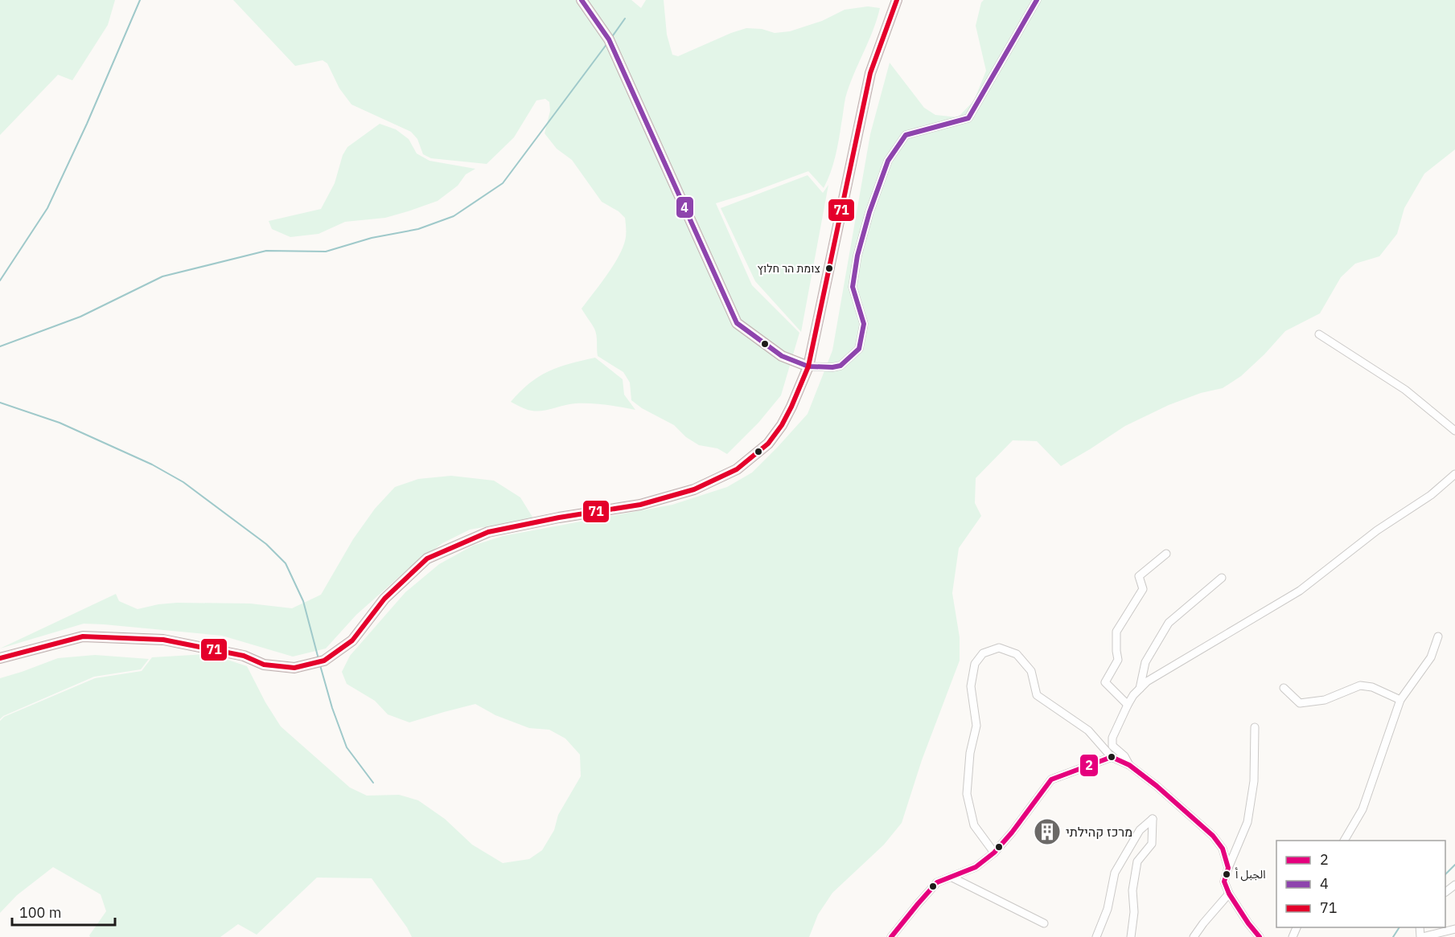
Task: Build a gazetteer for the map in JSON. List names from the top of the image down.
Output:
{
  "places": {
    "other": ["צומת הר חלוץ", "الجبل أ"],
    "building": ["מרכז קהילתי"]
  },
  "lines": ["transit line 4", "transit line 71", "transit line 2"],
  "legend": ["2", "4", "71"],
  "scale_bar": "100 m"
}
